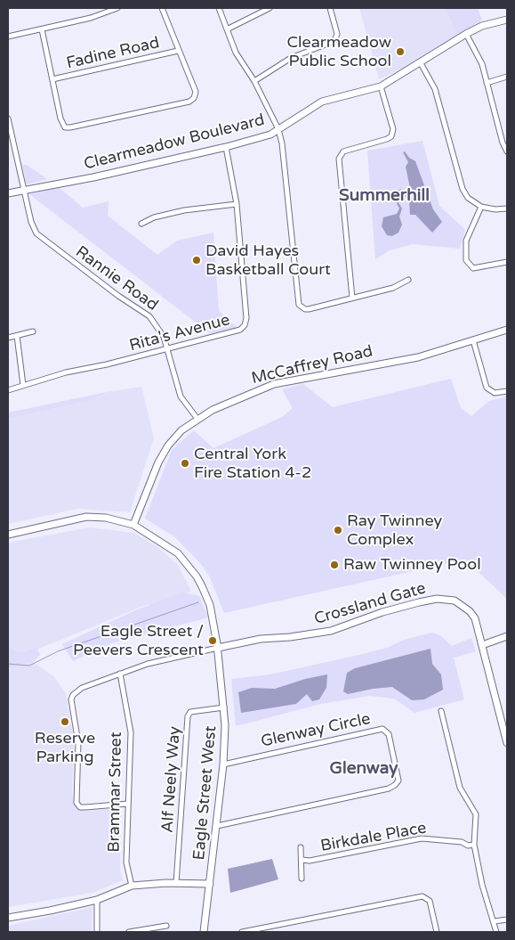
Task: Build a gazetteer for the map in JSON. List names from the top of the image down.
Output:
{
  "streets": {
    "street": [
      "Fadine Road",
      "Clearmeadow Boulevard",
      "Rannie Road",
      "Rita's Avenue",
      "McCaffrey Road",
      "Crossland Gate",
      "Glenway Circle",
      "Alf Neely Way",
      "Brammar Street",
      "Eagle Street West",
      "Birkdale Place"
    ]
  },
  "crossings": [
    ["Clearmeadow Boulevard", "Rannie Road"],
    ["Clearmeadow Boulevard", "Rita's Avenue"],
    ["Rannie Road", "Rita's Avenue"],
    ["Rannie Road", "McCaffrey Road"],
    ["McCaffrey Road", "Eagle Street West"],
    ["Crossland Gate", "Eagle Street West"],
    ["Glenway Circle", "Eagle Street West"],
    ["Alf Neely Way", "Eagle Street West"]
  ],
  "districts": ["Summerhill", "Glenway"],
  "places": [
    "Clearmeadow Public School",
    "David Hayes Basketball Court",
    "Central York Fire Station 4-2",
    "Ray Twinney Complex",
    "Raw Twinney Pool",
    "Eagle Street / Peevers Crescent",
    "Reserve Parking"
  ]
}
